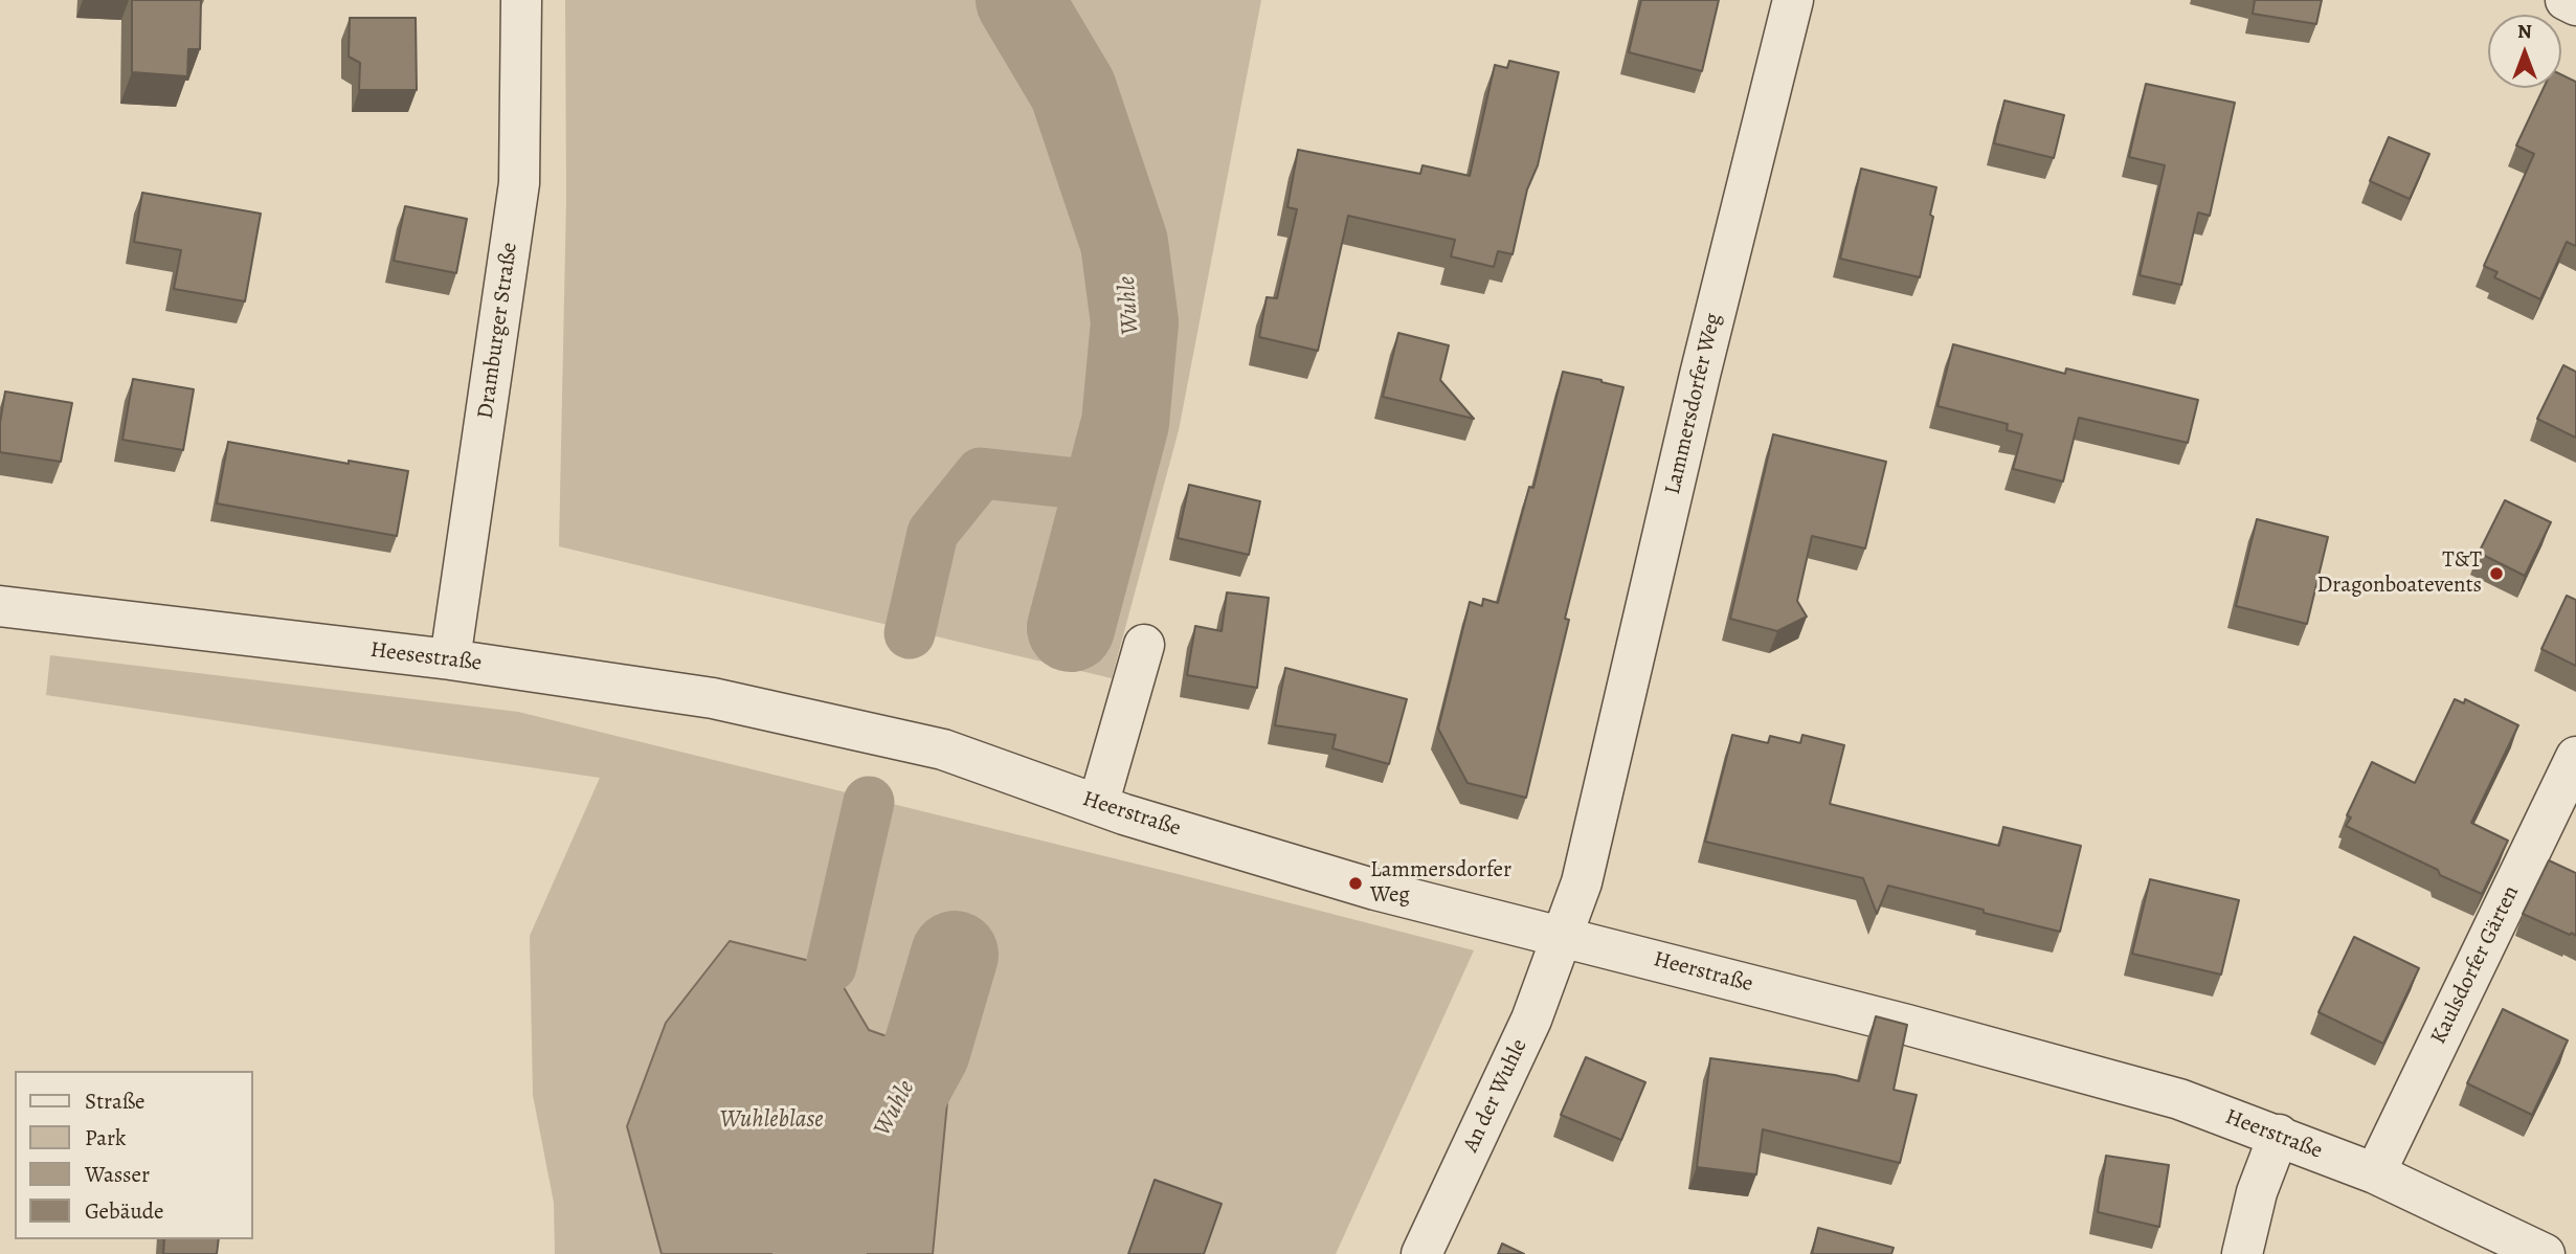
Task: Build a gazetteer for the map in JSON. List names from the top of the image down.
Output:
{
  "streets": {
    "street": [
      "Dramburger Straße",
      "Lammersdorfer Weg",
      "Heesestraße",
      "Heerstraße",
      "Kaulsdorfer Gärten",
      "An der Wuhle"
    ]
  },
  "crossings": [
    ["Dramburger Straße", "Heesestraße"],
    ["Lammersdorfer Weg", "Heerstraße"],
    ["Lammersdorfer Weg", "An der Wuhle"],
    ["Heesestraße", "Heerstraße"],
    ["Heerstraße", "Kaulsdorfer Gärten"],
    ["Heerstraße", "An der Wuhle"]
  ],
  "water": ["Wuhle", "Wuhleblase"],
  "places": ["T&T Dragonboatevents", "Lammersdorfer Weg"],
  "legend": [
    "Straße",
    "Park",
    "Wasser",
    "Gebäude"
  ],
  "north": "top"
}
